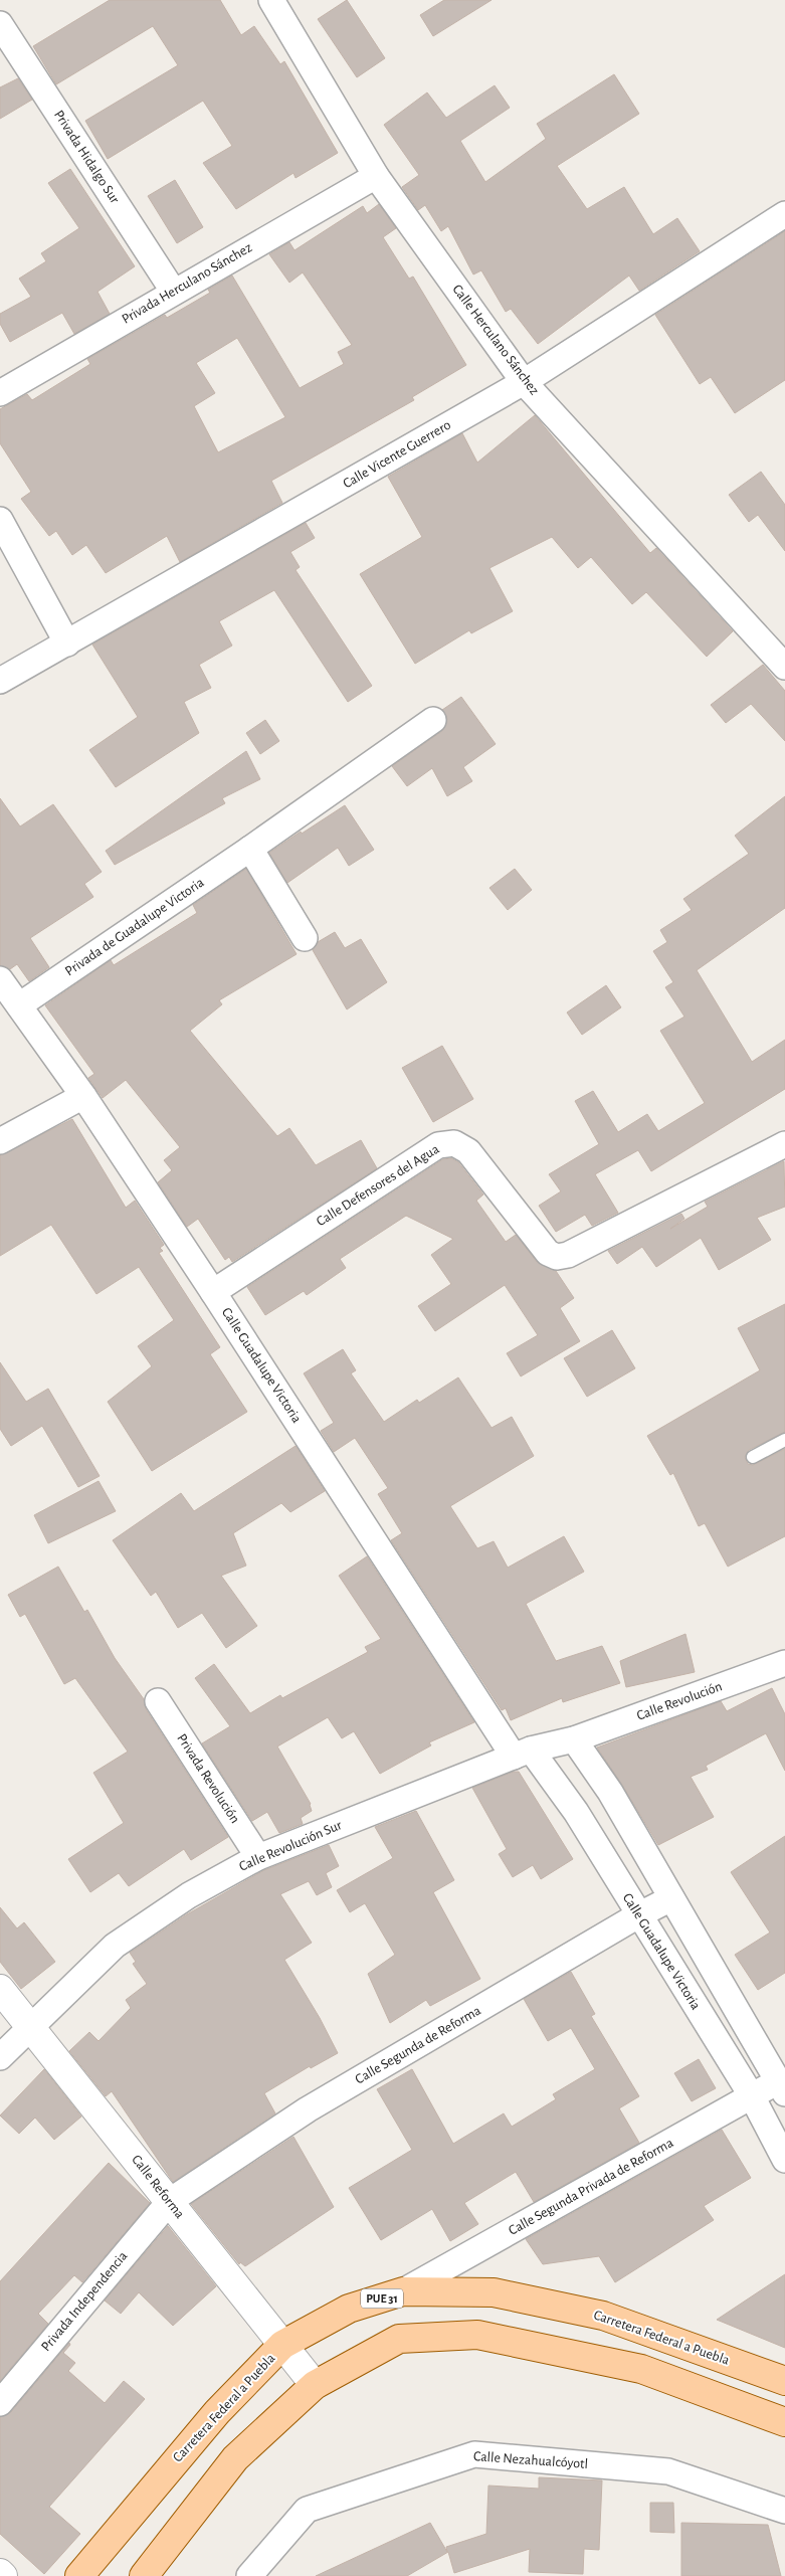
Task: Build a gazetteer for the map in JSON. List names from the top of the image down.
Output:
{
  "streets": {
    "main road": ["PUE 31", "Carretera Federal a Puebla"],
    "street": [
      "Privada Hidalgo Sur",
      "Privada Herculano Sánchez",
      "Calle Herculano Sánchez",
      "Calle Vicente Guerrero",
      "Privada de Guadalupe Victoria",
      "Calle Defensores del Agua",
      "Calle Guadalupe Victoria",
      "Calle Revolución",
      "Privada Revolución",
      "Calle Revolución Sur",
      "Calle Segunda de Reforma",
      "Calle Reforma",
      "Calle Segunda Privada de Reforma",
      "Privada Independencia",
      "Calle Nezahualcóyotl"
    ]
  },
  "crossings": [
    ["Privada Hidalgo Sur", "Privada Herculano Sánchez"],
    ["Privada Herculano Sánchez", "Calle Herculano Sánchez"],
    ["Calle Herculano Sánchez", "Calle Vicente Guerrero"],
    ["Privada de Guadalupe Victoria", "Calle Guadalupe Victoria"],
    ["Calle Defensores del Agua", "Calle Guadalupe Victoria"],
    ["Calle Guadalupe Victoria", "Calle Revolución Sur"],
    ["Calle Guadalupe Victoria", "Calle Segunda de Reforma"],
    ["Calle Guadalupe Victoria", "Calle Segunda Privada de Reforma"],
    ["Calle Revolución", "Calle Revolución Sur"],
    ["Privada Revolución", "Calle Revolución Sur"],
    ["Calle Revolución Sur", "Calle Reforma"],
    ["Calle Segunda de Reforma", "Calle Reforma"],
    ["Calle Segunda de Reforma", "Privada Independencia"],
    ["Calle Reforma", "Privada Independencia"],
    ["Calle Reforma", "Carretera Federal a Puebla"],
    ["Calle Segunda Privada de Reforma", "Carretera Federal a Puebla"]
  ]
}
